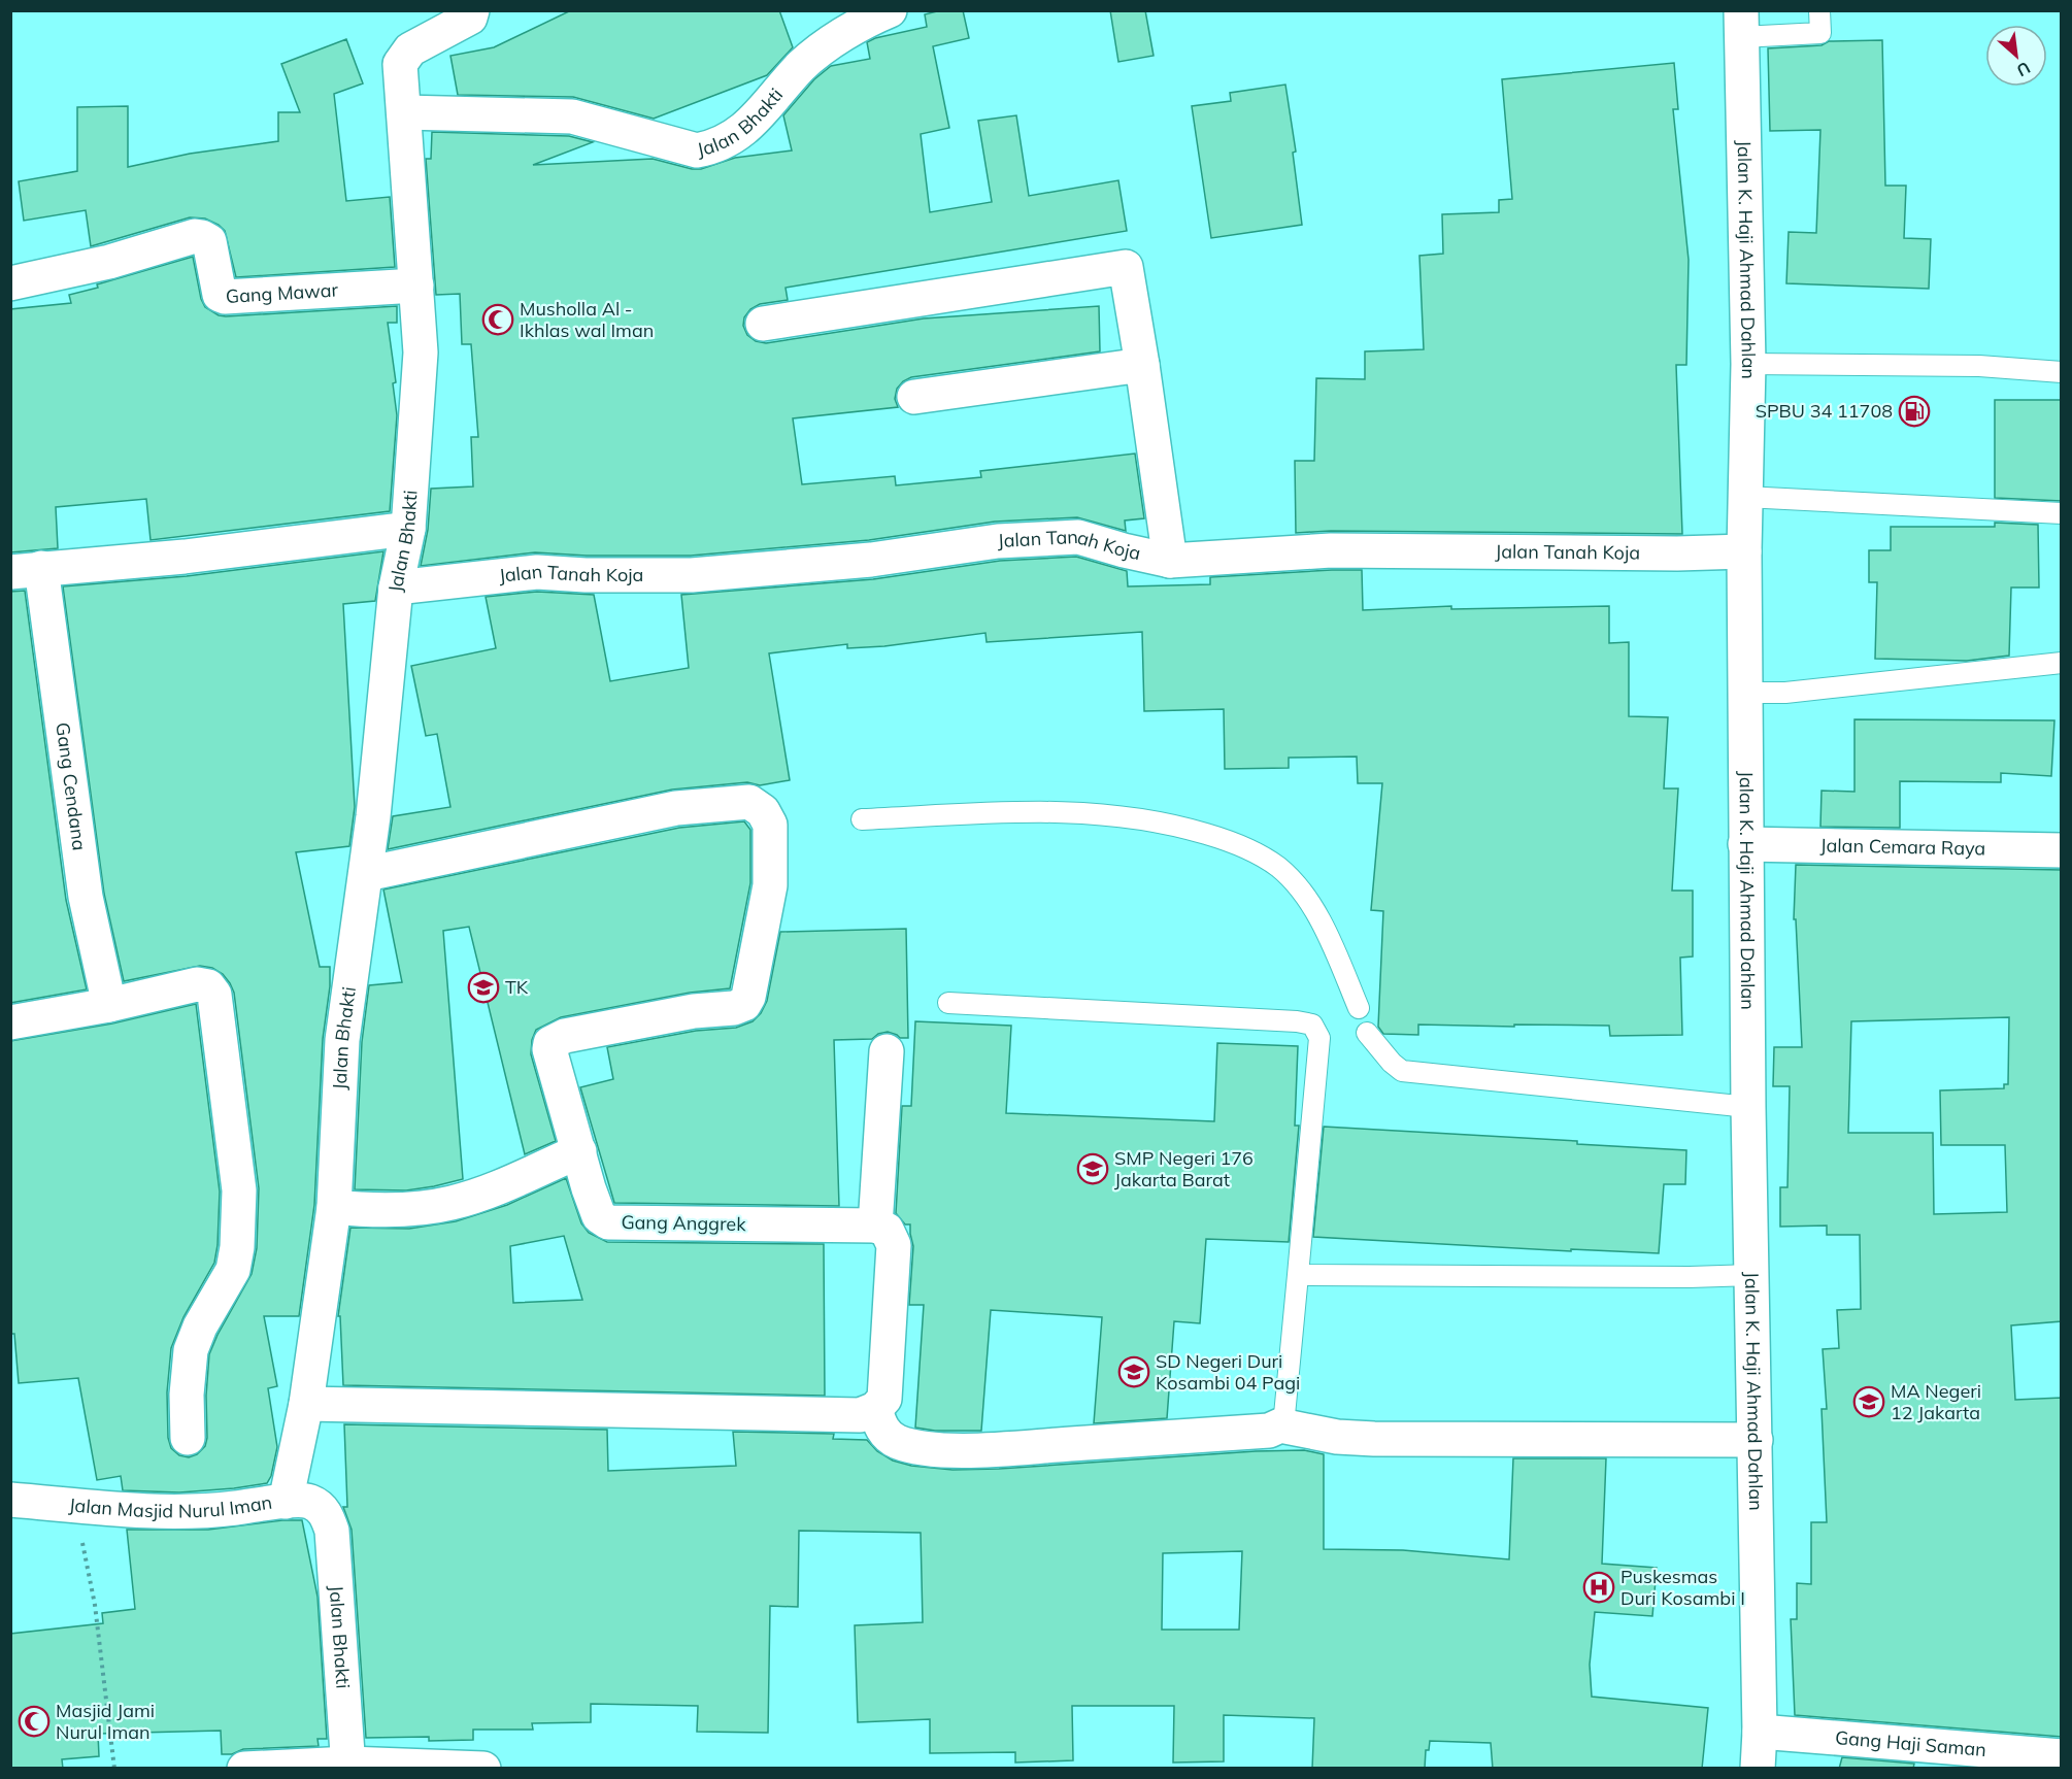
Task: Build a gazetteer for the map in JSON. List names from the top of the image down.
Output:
{
  "streets": {
    "street": [
      "Jalan Bhakti",
      "Jalan K. Haji Ahmad Dahlan",
      "Gang Mawar",
      "Jalan Tanah Koja",
      "Gang Cendana",
      "Jalan Cemara Raya",
      "Gang Anggrek",
      "Jalan Masjid Nurul Iman",
      "Gang Haji Saman"
    ]
  },
  "crossings": [
    ["Jalan Bhakti", "Gang Mawar"],
    ["Jalan Bhakti", "Jalan Tanah Koja"],
    ["Jalan Bhakti", "Gang Anggrek"],
    ["Jalan Bhakti", "Jalan Masjid Nurul Iman"],
    ["Jalan K. Haji Ahmad Dahlan", "Jalan Tanah Koja"],
    ["Jalan K. Haji Ahmad Dahlan", "Jalan Cemara Raya"],
    ["Jalan K. Haji Ahmad Dahlan", "Gang Haji Saman"]
  ],
  "places": {
    "mosque": ["Musholla Al - Ikhlas wal Iman", "Masjid Jami Nurul Iman"],
    "fuel station": ["SPBU 34 11708"],
    "school or university": [
      "TK",
      "SMP Negeri 176 Jakarta Barat",
      "SD Negeri Duri Kosambi 04 Pagi",
      "MA Negeri 12 Jakarta"
    ],
    "hospital": ["Puskesmas Duri Kosambi I"]
  },
  "north": "bottom right"
}
